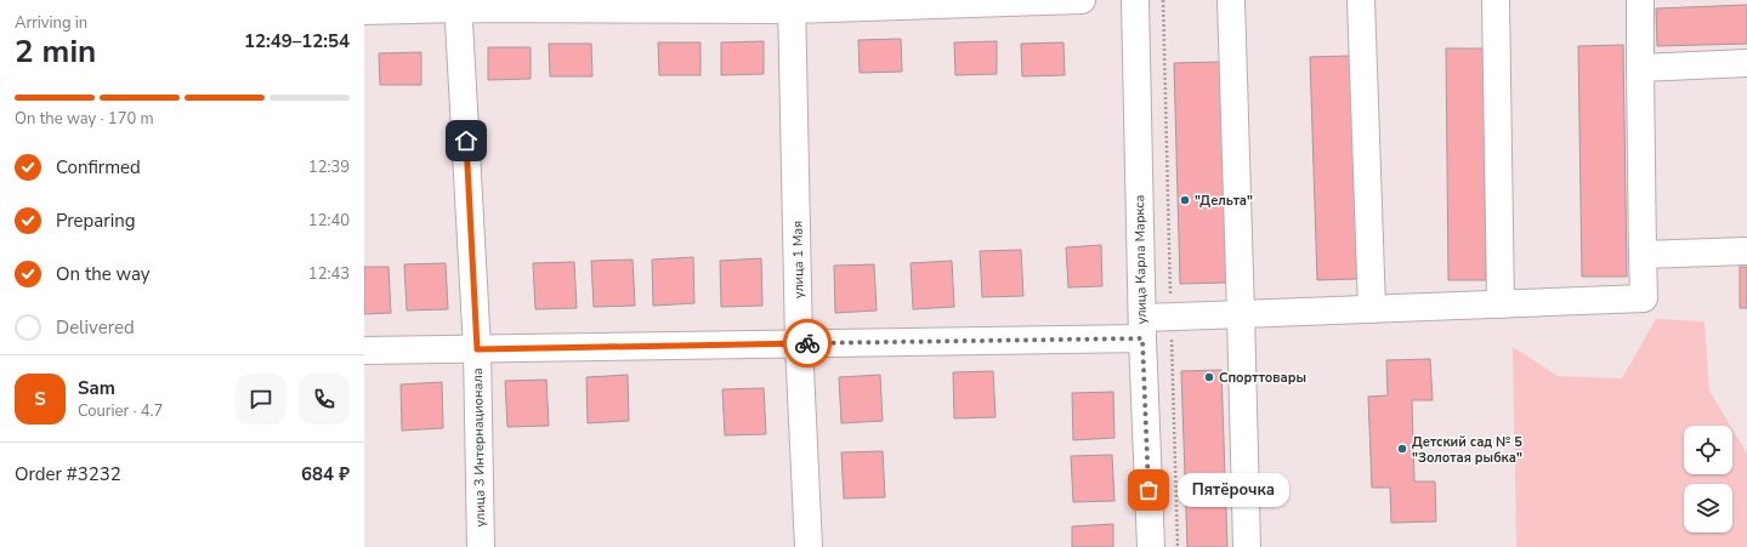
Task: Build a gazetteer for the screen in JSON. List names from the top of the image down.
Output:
{
  "streets": {
    "street": ["улица 1 Мая", "улица Карла Маркса", "улица 3 Интернационала"]
  },
  "places": [
    "\"Дельта\"",
    "Спорттовары",
    "Детский сад № 5 \"Золотая рыбка\"",
    "Пятёрочка"
  ],
  "page": {
    "heading": ["2 min", "Arriving in", "12:49–12:54"],
    "panel": [
      "Sam",
      "Courier · 4.7",
      "Order #3232",
      "684 ₽"
    ],
    "bar": "On the way · 170 m",
    "list": [
      ["Confirmed", "12:39"],
      ["Preparing", "12:40"],
      ["On the way", "12:43"],
      "Delivered"
    ],
    "round": "S",
    "bubble": "Пятёрочка"
  }
}
